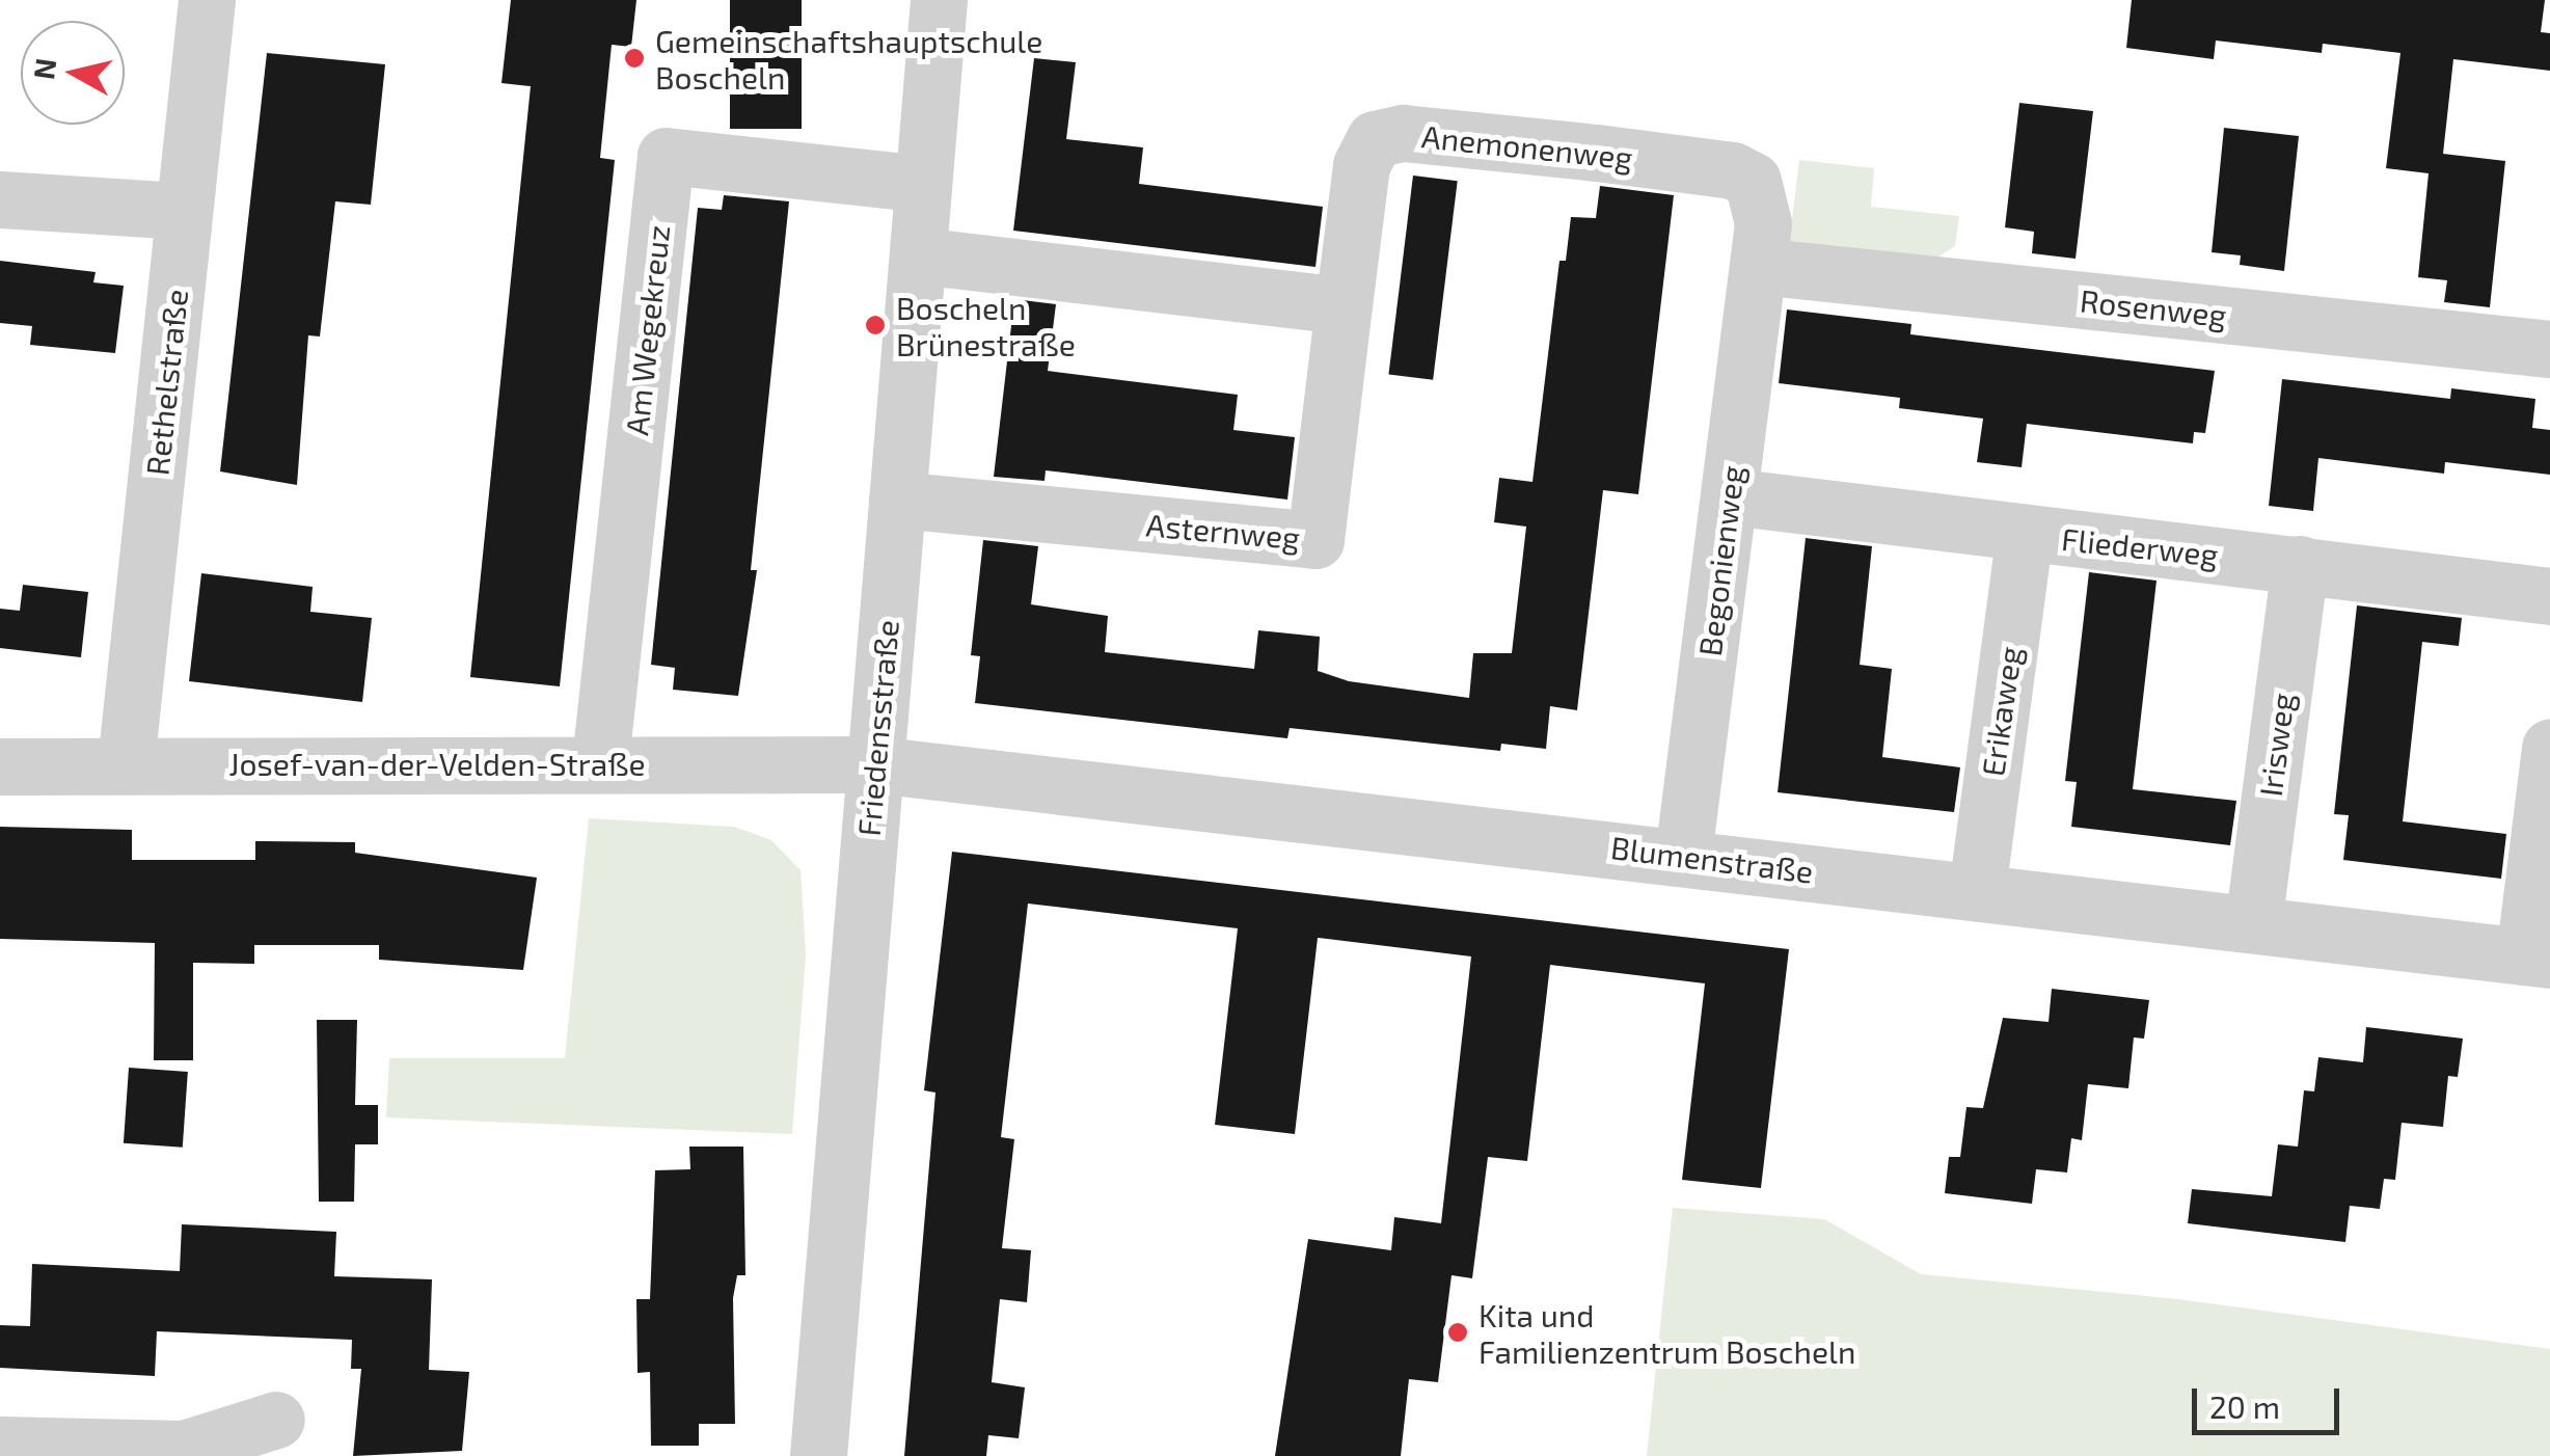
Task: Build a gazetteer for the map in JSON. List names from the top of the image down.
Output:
{
  "streets": {
    "street": [
      "Anemonenweg",
      "Rosenweg",
      "Am Wegekreuz",
      "Rethelstraße",
      "Asternweg",
      "Fliederweg",
      "Begonienweg",
      "Erikaweg",
      "Friedensstraße",
      "Irisweg",
      "Josef-van-der-Velden-Straße",
      "Blumenstraße"
    ]
  },
  "crossings": [
    ["Anemonenweg", "Rosenweg"],
    ["Anemonenweg", "Asternweg"],
    ["Anemonenweg", "Begonienweg"],
    ["Rosenweg", "Begonienweg"],
    ["Am Wegekreuz", "Friedensstraße"],
    ["Am Wegekreuz", "Josef-van-der-Velden-Straße"],
    ["Rethelstraße", "Josef-van-der-Velden-Straße"],
    ["Asternweg", "Friedensstraße"],
    ["Fliederweg", "Begonienweg"],
    ["Fliederweg", "Erikaweg"],
    ["Fliederweg", "Irisweg"],
    ["Begonienweg", "Blumenstraße"],
    ["Erikaweg", "Blumenstraße"],
    ["Friedensstraße", "Josef-van-der-Velden-Straße"],
    ["Friedensstraße", "Blumenstraße"],
    ["Irisweg", "Blumenstraße"],
    ["Josef-van-der-Velden-Straße", "Blumenstraße"]
  ],
  "places": ["Gemeinschaftshauptschule Boscheln", "Boscheln Brünestraße", "Kita und Familienzentrum Boscheln"],
  "scale_bar": "20 m",
  "north": "left"
}
